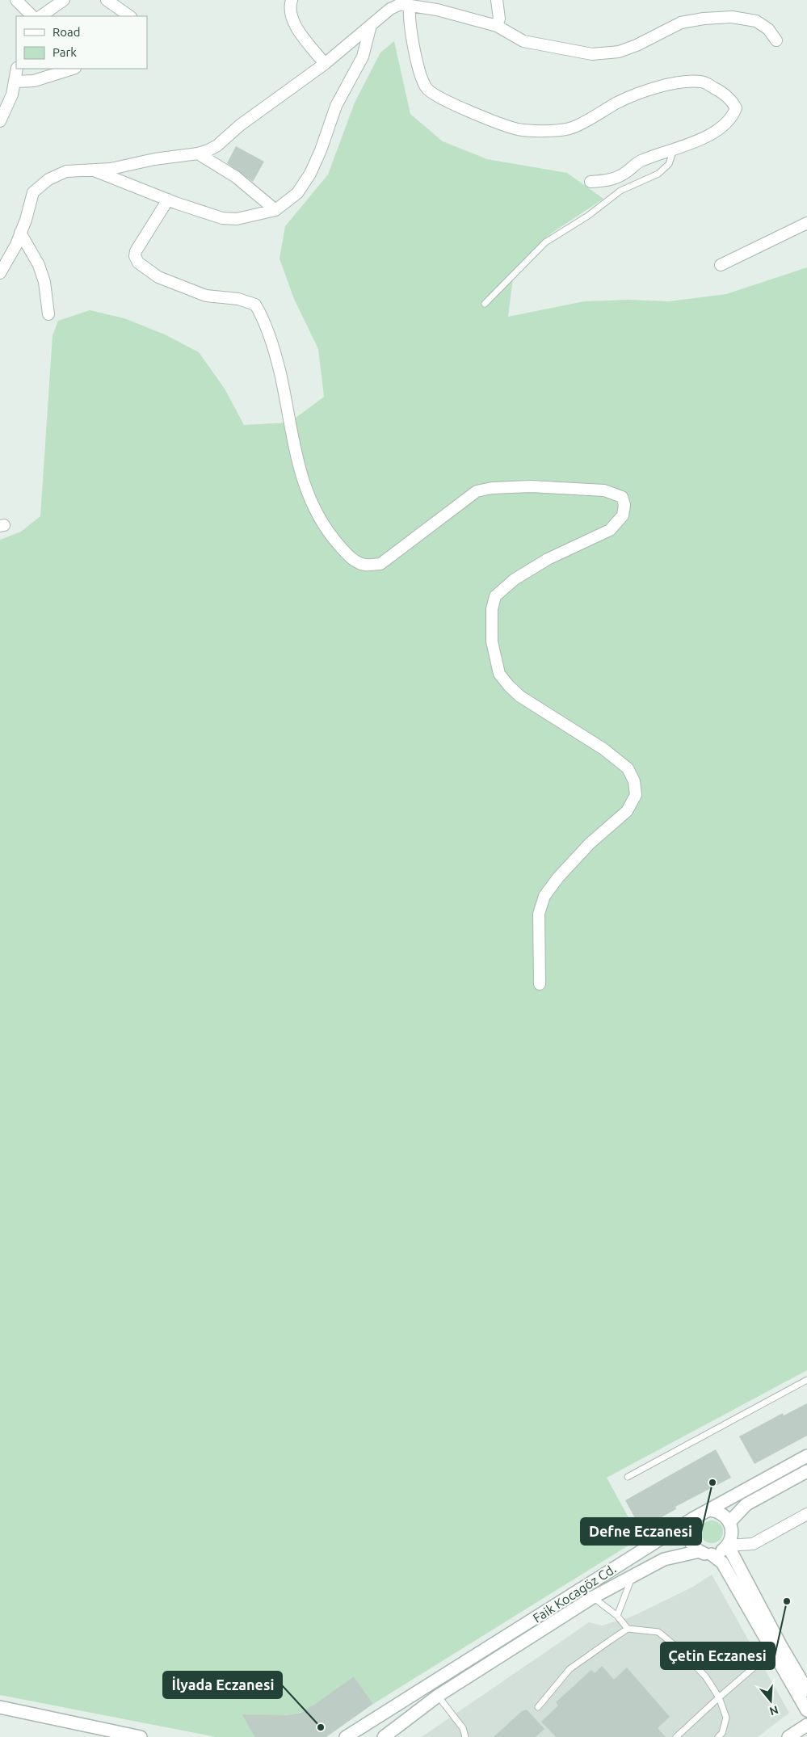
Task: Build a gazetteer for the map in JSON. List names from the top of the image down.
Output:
{
  "streets": {
    "street": ["Faik Kocagöz Cd."]
  },
  "places": ["Defne Eczanesi", "Çetin Eczanesi", "İlyada Eczanesi"],
  "legend": ["Road", "Park"],
  "north": "bottom"
}
